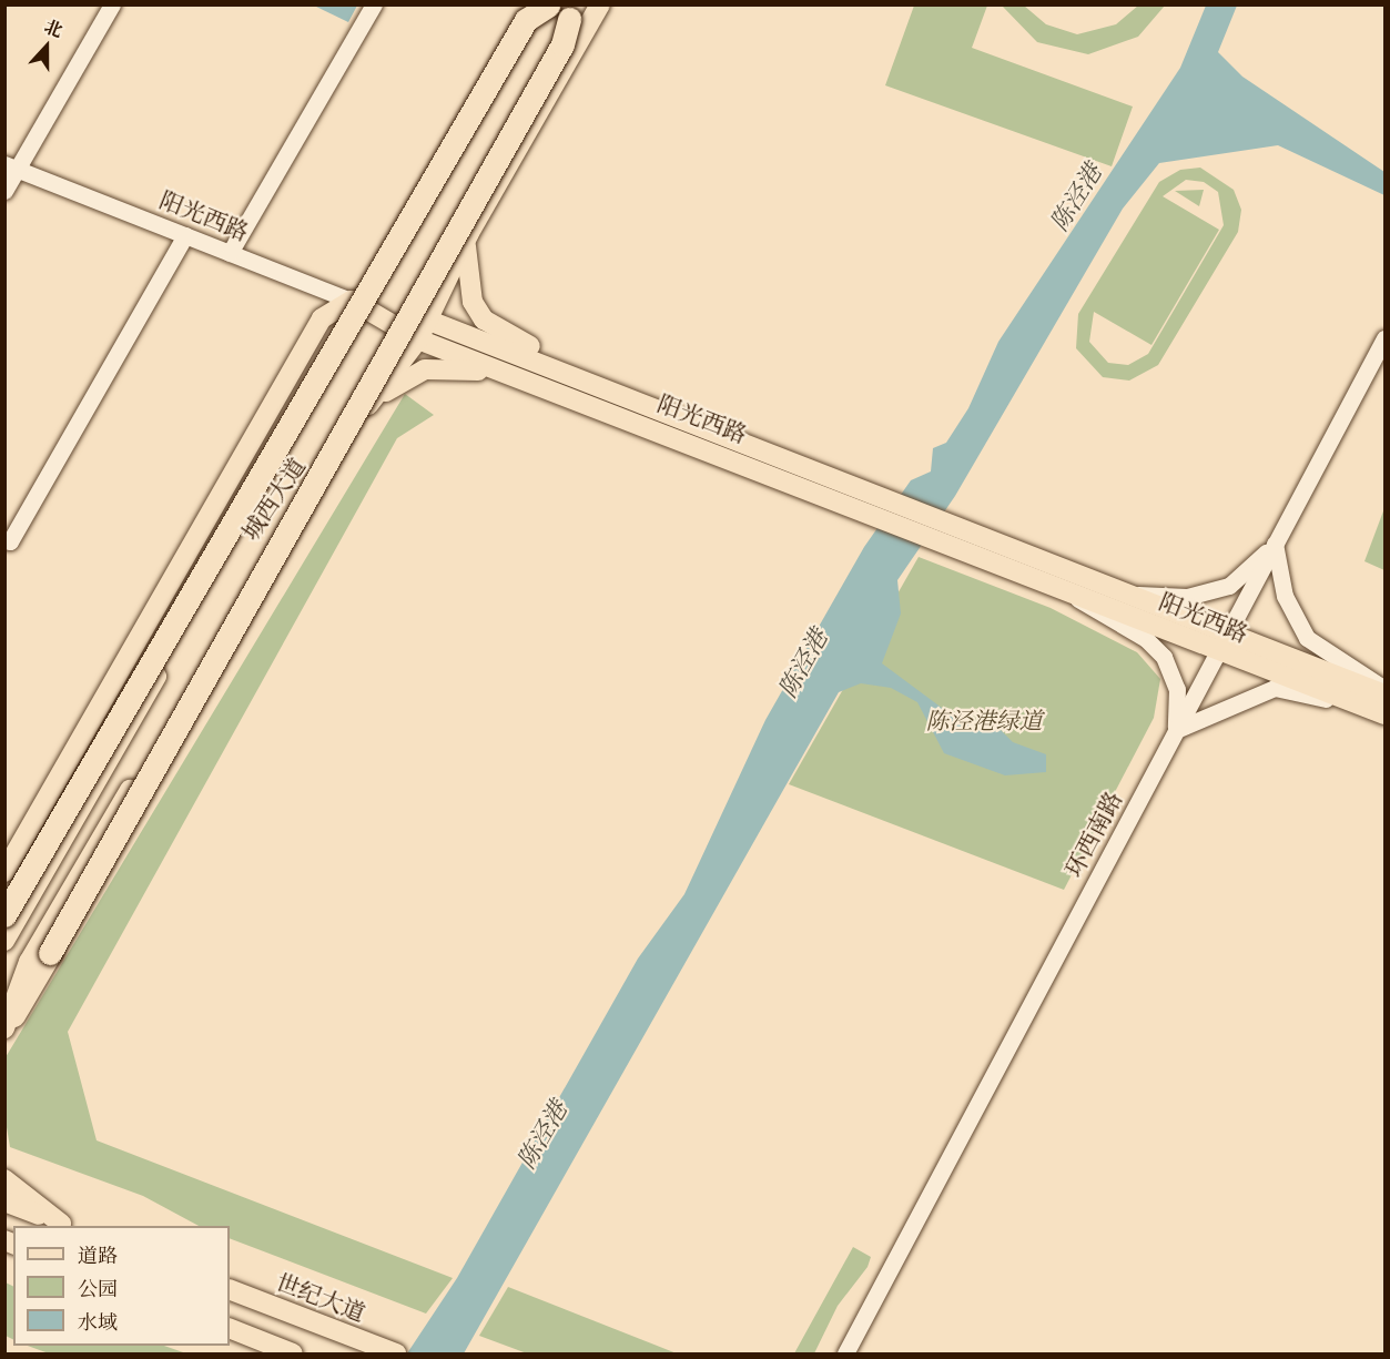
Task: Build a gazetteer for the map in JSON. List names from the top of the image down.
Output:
{
  "streets": {
    "main road": ["阳光西路", "城西大道", "世纪大道"],
    "street": ["环西南路"]
  },
  "crossings": [
    ["阳光西路", "城西大道"],
    ["阳光西路", "环西南路"]
  ],
  "water": ["陈泾港"],
  "parks": ["陈泾港绿道"],
  "legend": ["道路", "公园", "水域"],
  "north": "top"
}
